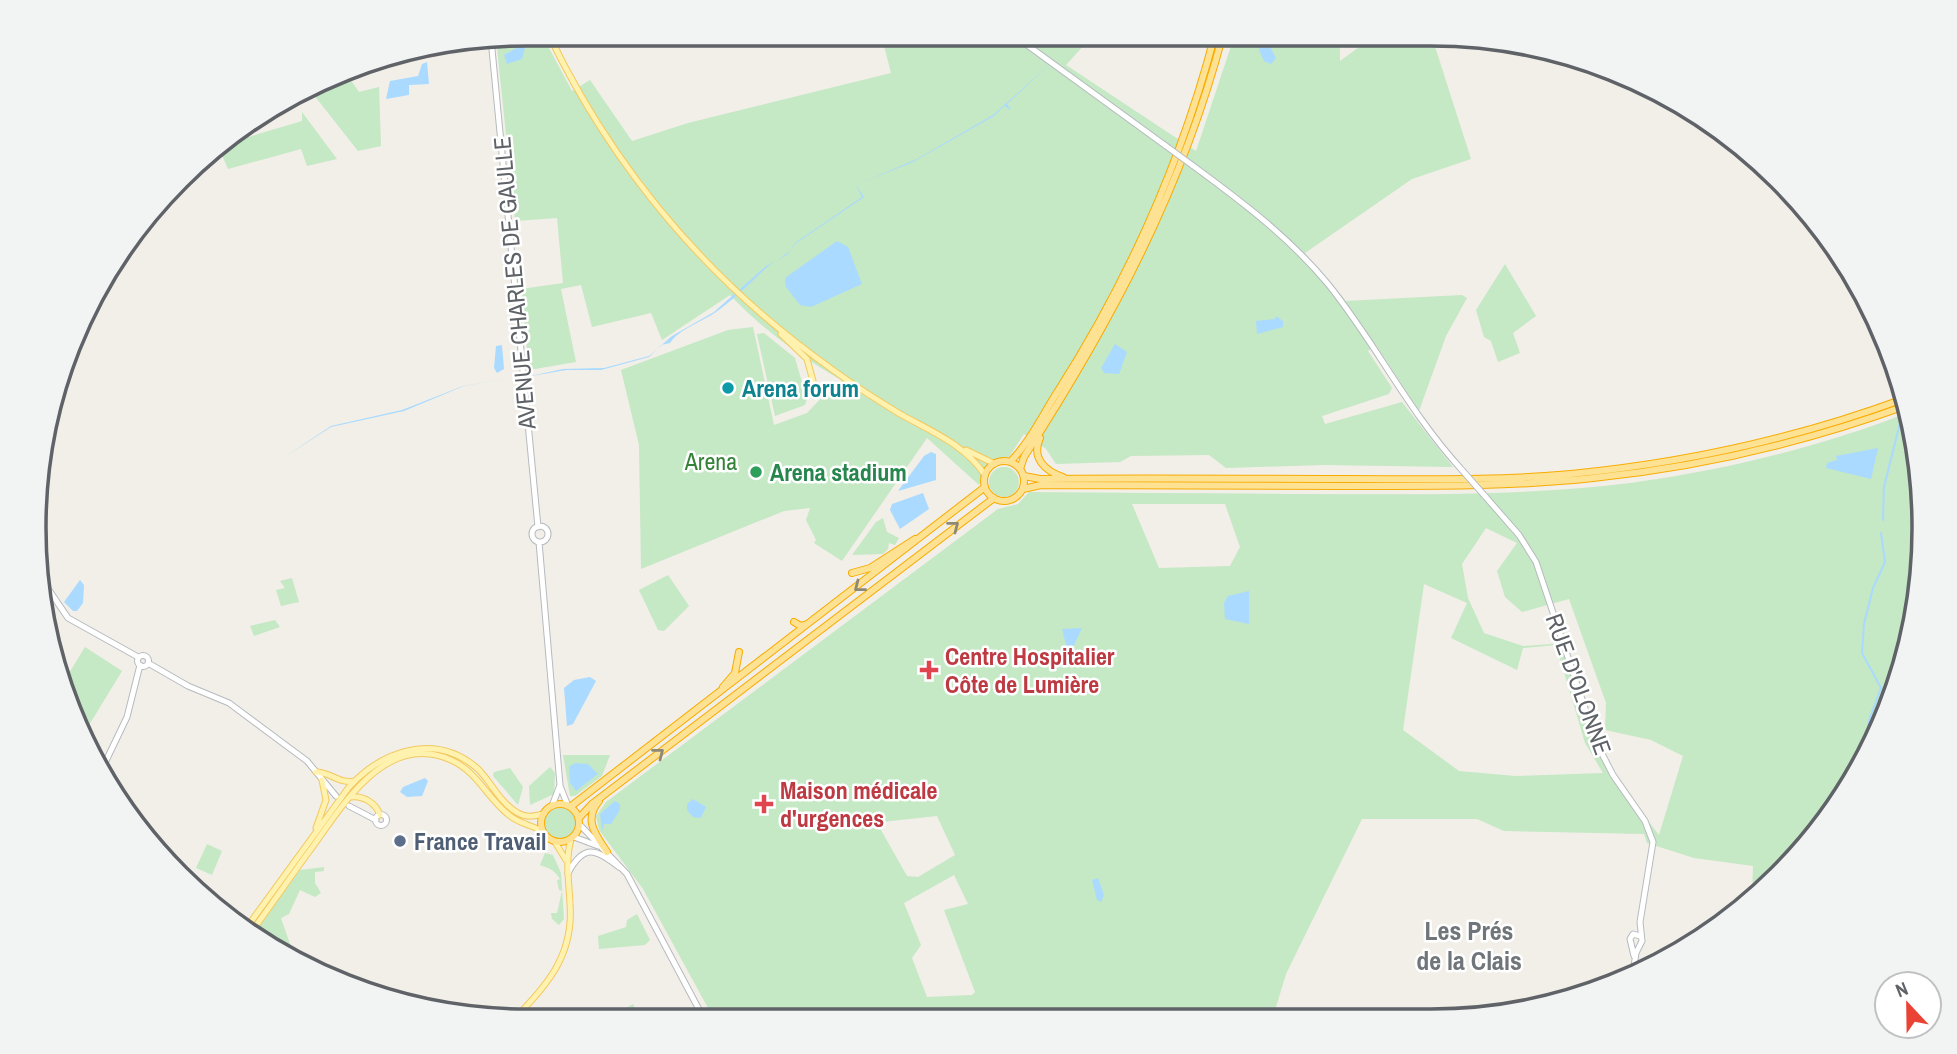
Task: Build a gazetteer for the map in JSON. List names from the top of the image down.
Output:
{
  "streets": {
    "street": ["AVENUE CHARLES DE GAULLE", "RUE D'OLONNE"]
  },
  "districts": ["Les Prés de la Clais"],
  "parks": ["Arena"],
  "places": {
    "other": ["Arena forum", "Arena stadium", "France Travail"],
    "health": ["Centre Hospitalier Côte de Lumière", "Maison médicale d'urgences"]
  },
  "north": "top"
}
